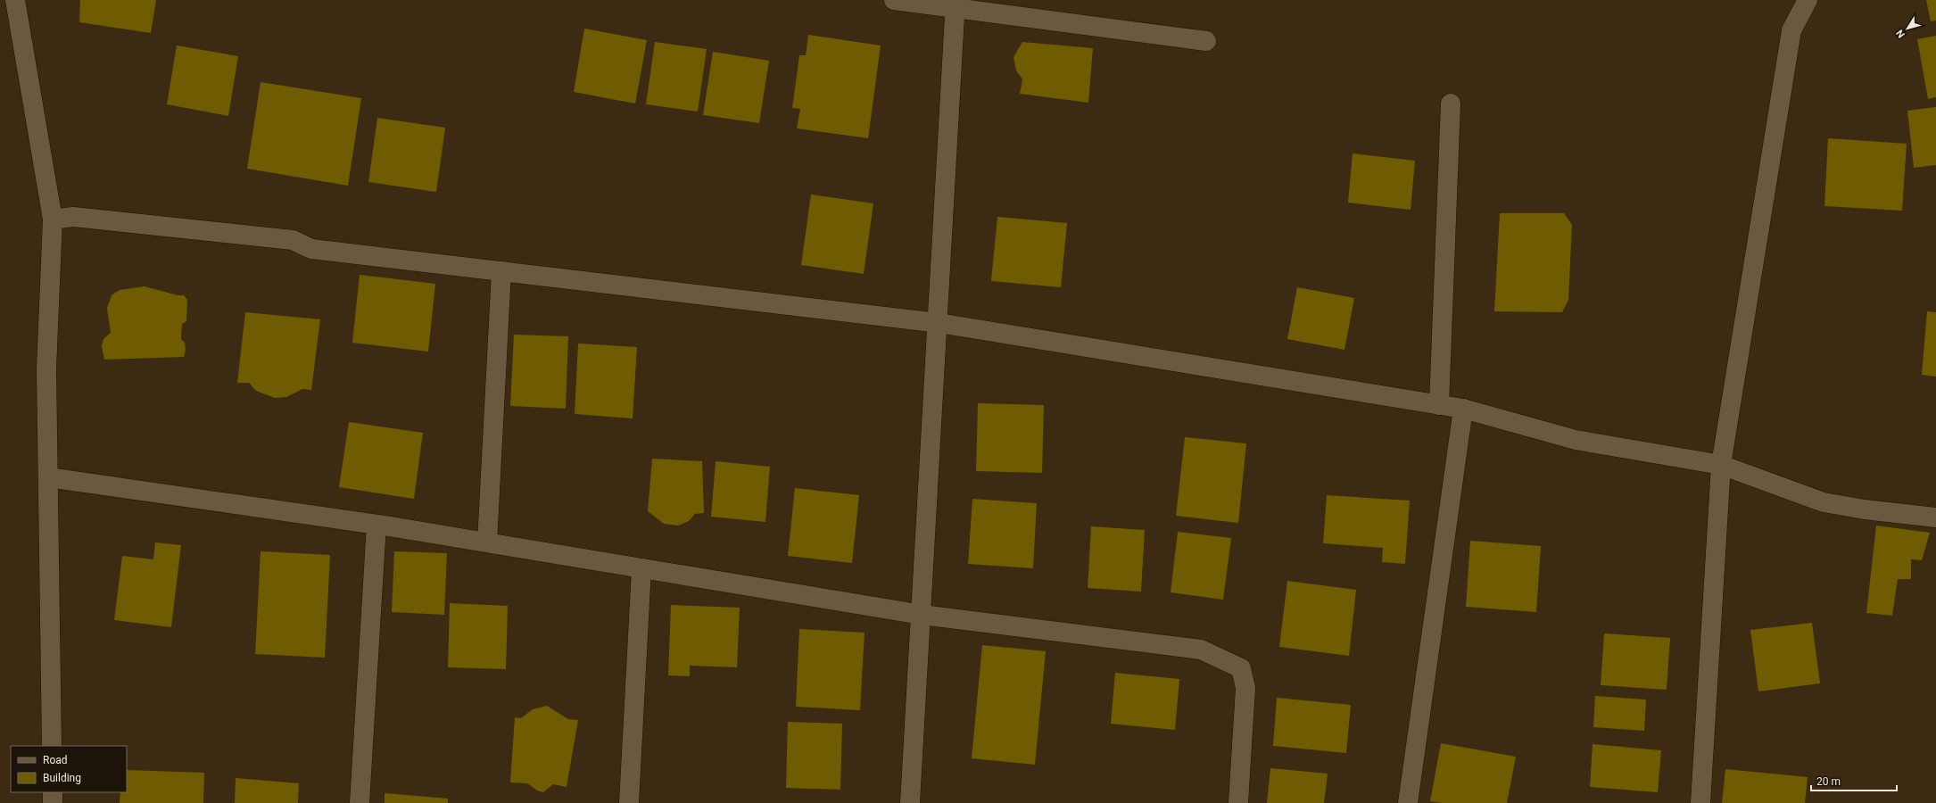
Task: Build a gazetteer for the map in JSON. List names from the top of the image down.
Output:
{
  "legend": ["Road", "Building"],
  "scale_bar": "20 m",
  "north": "bottom left"
}
